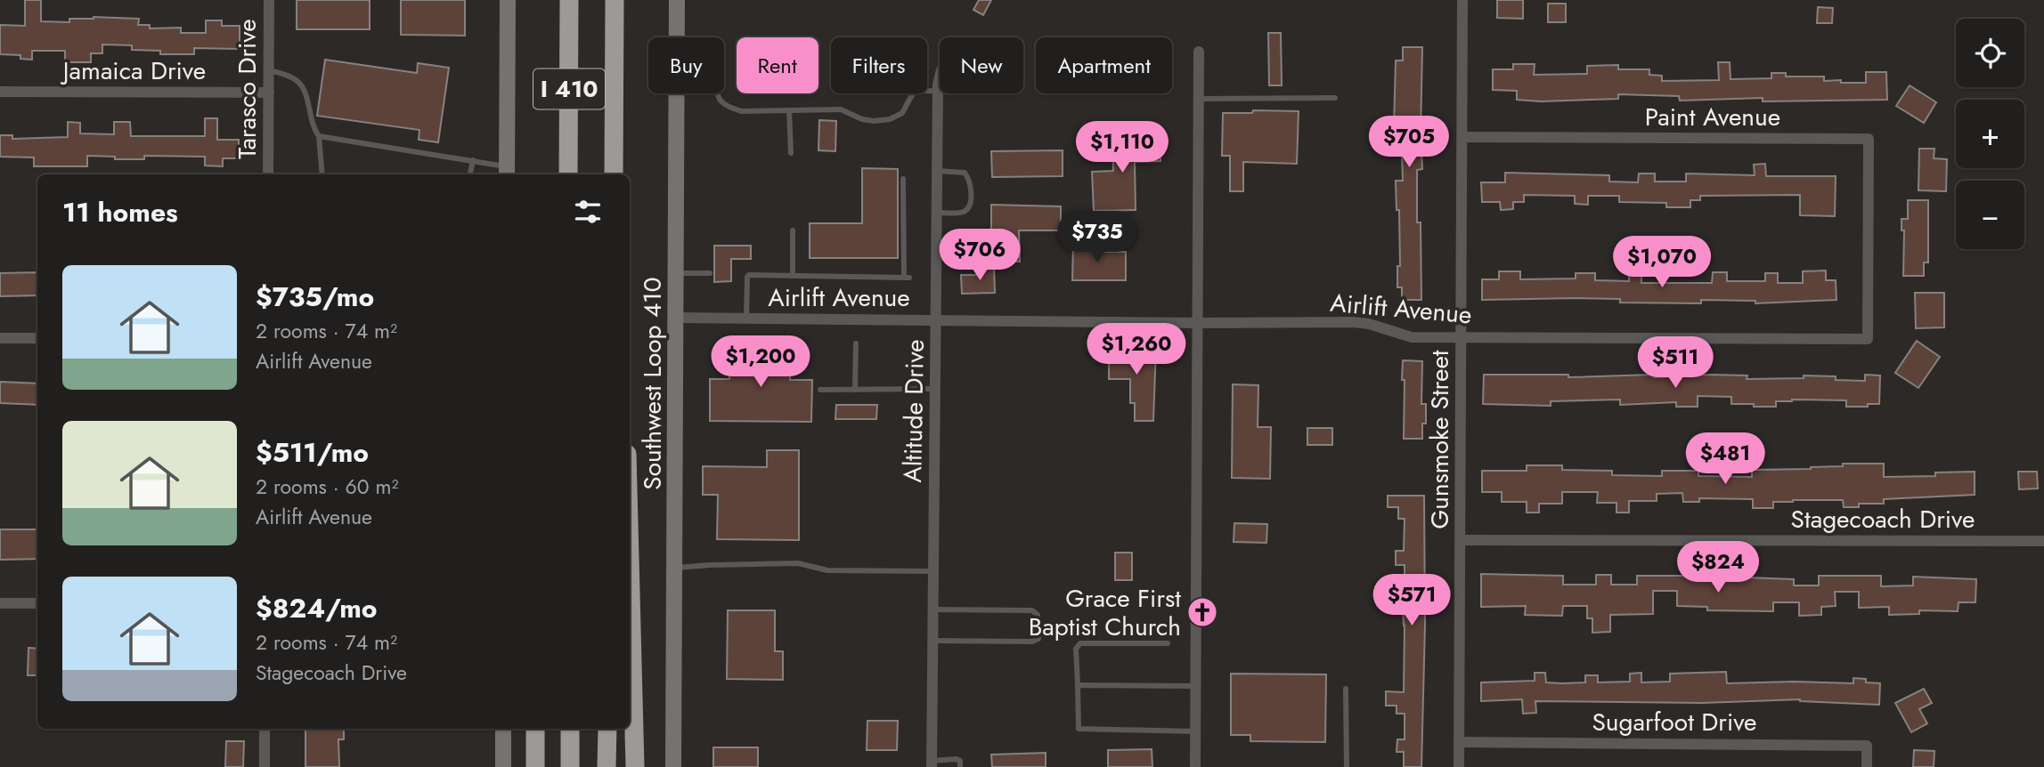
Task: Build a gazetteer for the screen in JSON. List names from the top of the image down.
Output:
{
  "streets": {
    "highway": ["I 410"],
    "main road": ["Southwest Loop 410"],
    "street": [
      "Jamaica Drive",
      "Tarasco Drive",
      "Paint Avenue",
      "Airlift Avenue",
      "Altitude Drive",
      "Gunsmoke Street",
      "Stagecoach Drive",
      "Sugarfoot Drive"
    ]
  },
  "crossings": [
    ["Jamaica Drive", "Tarasco Drive"],
    ["Paint Avenue", "Airlift Avenue"],
    ["Paint Avenue", "Gunsmoke Street"],
    ["Airlift Avenue", "Southwest Loop 410"],
    ["Airlift Avenue", "Altitude Drive"],
    ["Airlift Avenue", "Gunsmoke Street"],
    ["Gunsmoke Street", "Stagecoach Drive"],
    ["Gunsmoke Street", "Sugarfoot Drive"]
  ],
  "places": {
    "church": ["Grace First Baptist Church"]
  },
  "page": {
    "map_buttons": ["+", "−"],
    "chip": [
      "Buy",
      "Rent",
      "Filters",
      "New",
      "Apartment"
    ],
    "price": [
      "$705",
      "$1,110",
      "$735",
      "$706",
      "$1,070",
      "$1,260",
      "$1,200",
      "$511",
      "$481",
      "$824",
      "$571"
    ],
    "heading": "11 homes",
    "list": [
      {
        "name": "$735/mo",
        "note": "2 rooms · 74 m² · Airlift Avenue"
      },
      {
        "name": "$511/mo",
        "note": "2 rooms · 60 m² · Airlift Avenue"
      },
      {
        "name": "$824/mo",
        "note": "2 rooms · 74 m² · Stagecoach Drive"
      }
    ]
  }
}
